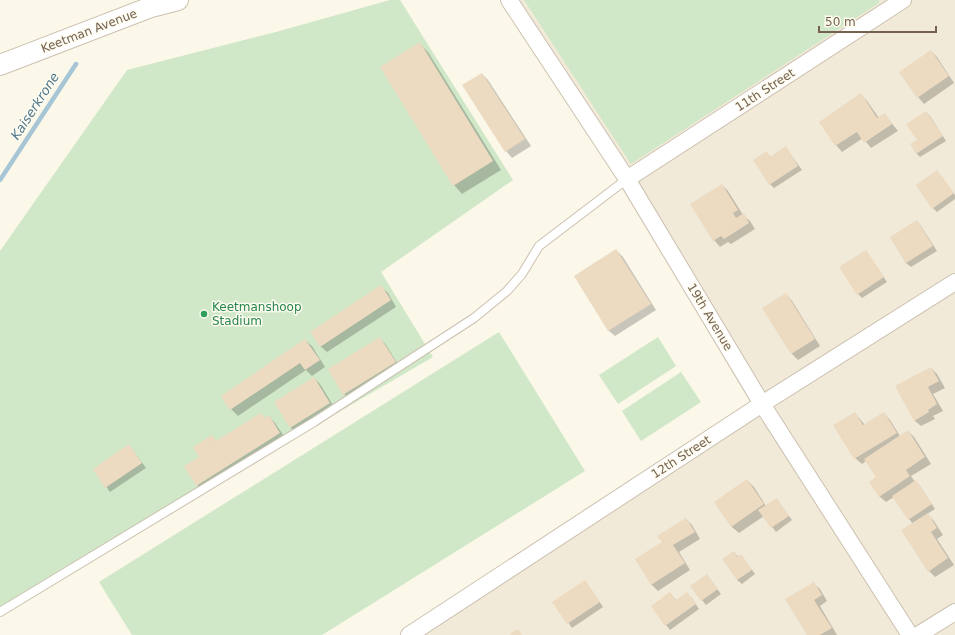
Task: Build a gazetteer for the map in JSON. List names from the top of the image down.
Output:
{
  "streets": {
    "street": [
      "Keetman Avenue",
      "11th Street",
      "19th Avenue",
      "12th Street"
    ]
  },
  "crossings": [
    ["11th Street", "19th Avenue"],
    ["19th Avenue", "12th Street"]
  ],
  "water": ["Kaiserkrone"],
  "places": ["Keetmanshoop Stadium"],
  "scale_bar": "50 m"
}
